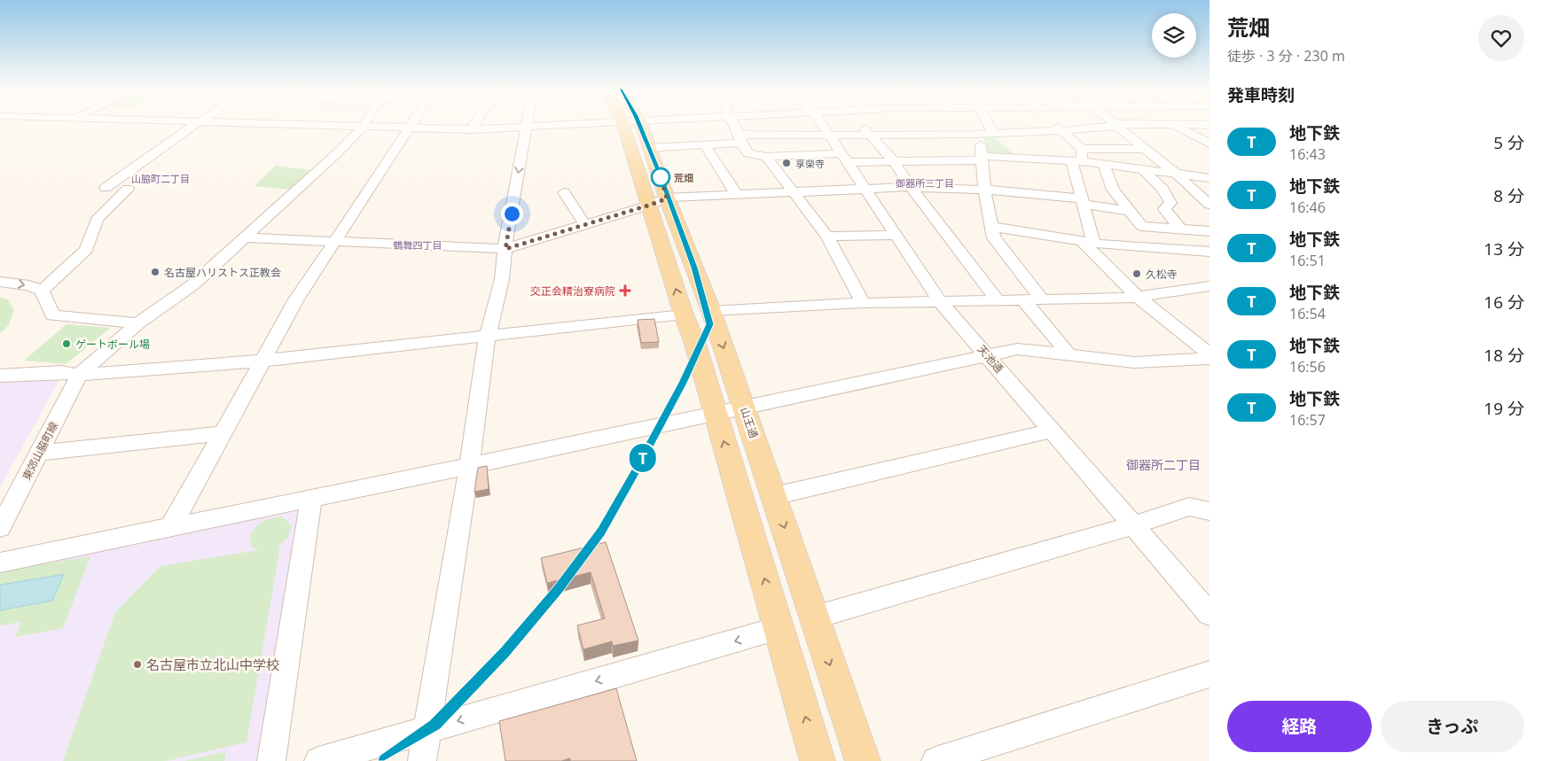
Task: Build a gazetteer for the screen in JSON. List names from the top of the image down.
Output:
{
  "streets": {
    "main road": ["山王通"],
    "street": ["天池通", "東郊山脇町線"]
  },
  "districts": [
    "山脇町二丁目",
    "御器所三丁目",
    "鶴舞四丁目",
    "御器所二丁目"
  ],
  "places": {
    "other": [
      "享榮寺",
      "荒畑",
      "名古屋ハリストス正教会",
      "久松寺",
      "ゲートボール場",
      "名古屋市立北山中学校"
    ],
    "health": ["交正会精治寮病院"]
  },
  "lines": ["metro line T"],
  "page": {
    "on_map": "T",
    "heading": [
      ["荒畑", "徒歩 · 3 分 · 230 m"],
      "発車時刻"
    ],
    "list": [
      {
        "mark": "T",
        "name": "地下鉄",
        "note": "16:43",
        "value": "5 分"
      },
      {
        "mark": "T",
        "name": "地下鉄",
        "note": "16:46",
        "value": "8 分"
      },
      {
        "mark": "T",
        "name": "地下鉄",
        "note": "16:51",
        "value": "13 分"
      },
      {
        "mark": "T",
        "name": "地下鉄",
        "note": "16:54",
        "value": "16 分"
      },
      {
        "mark": "T",
        "name": "地下鉄",
        "note": "16:56",
        "value": "18 分"
      },
      {
        "mark": "T",
        "name": "地下鉄",
        "note": "16:57",
        "value": "19 分"
      }
    ],
    "buttons": ["経路", "きっぷ"]
  }
}
